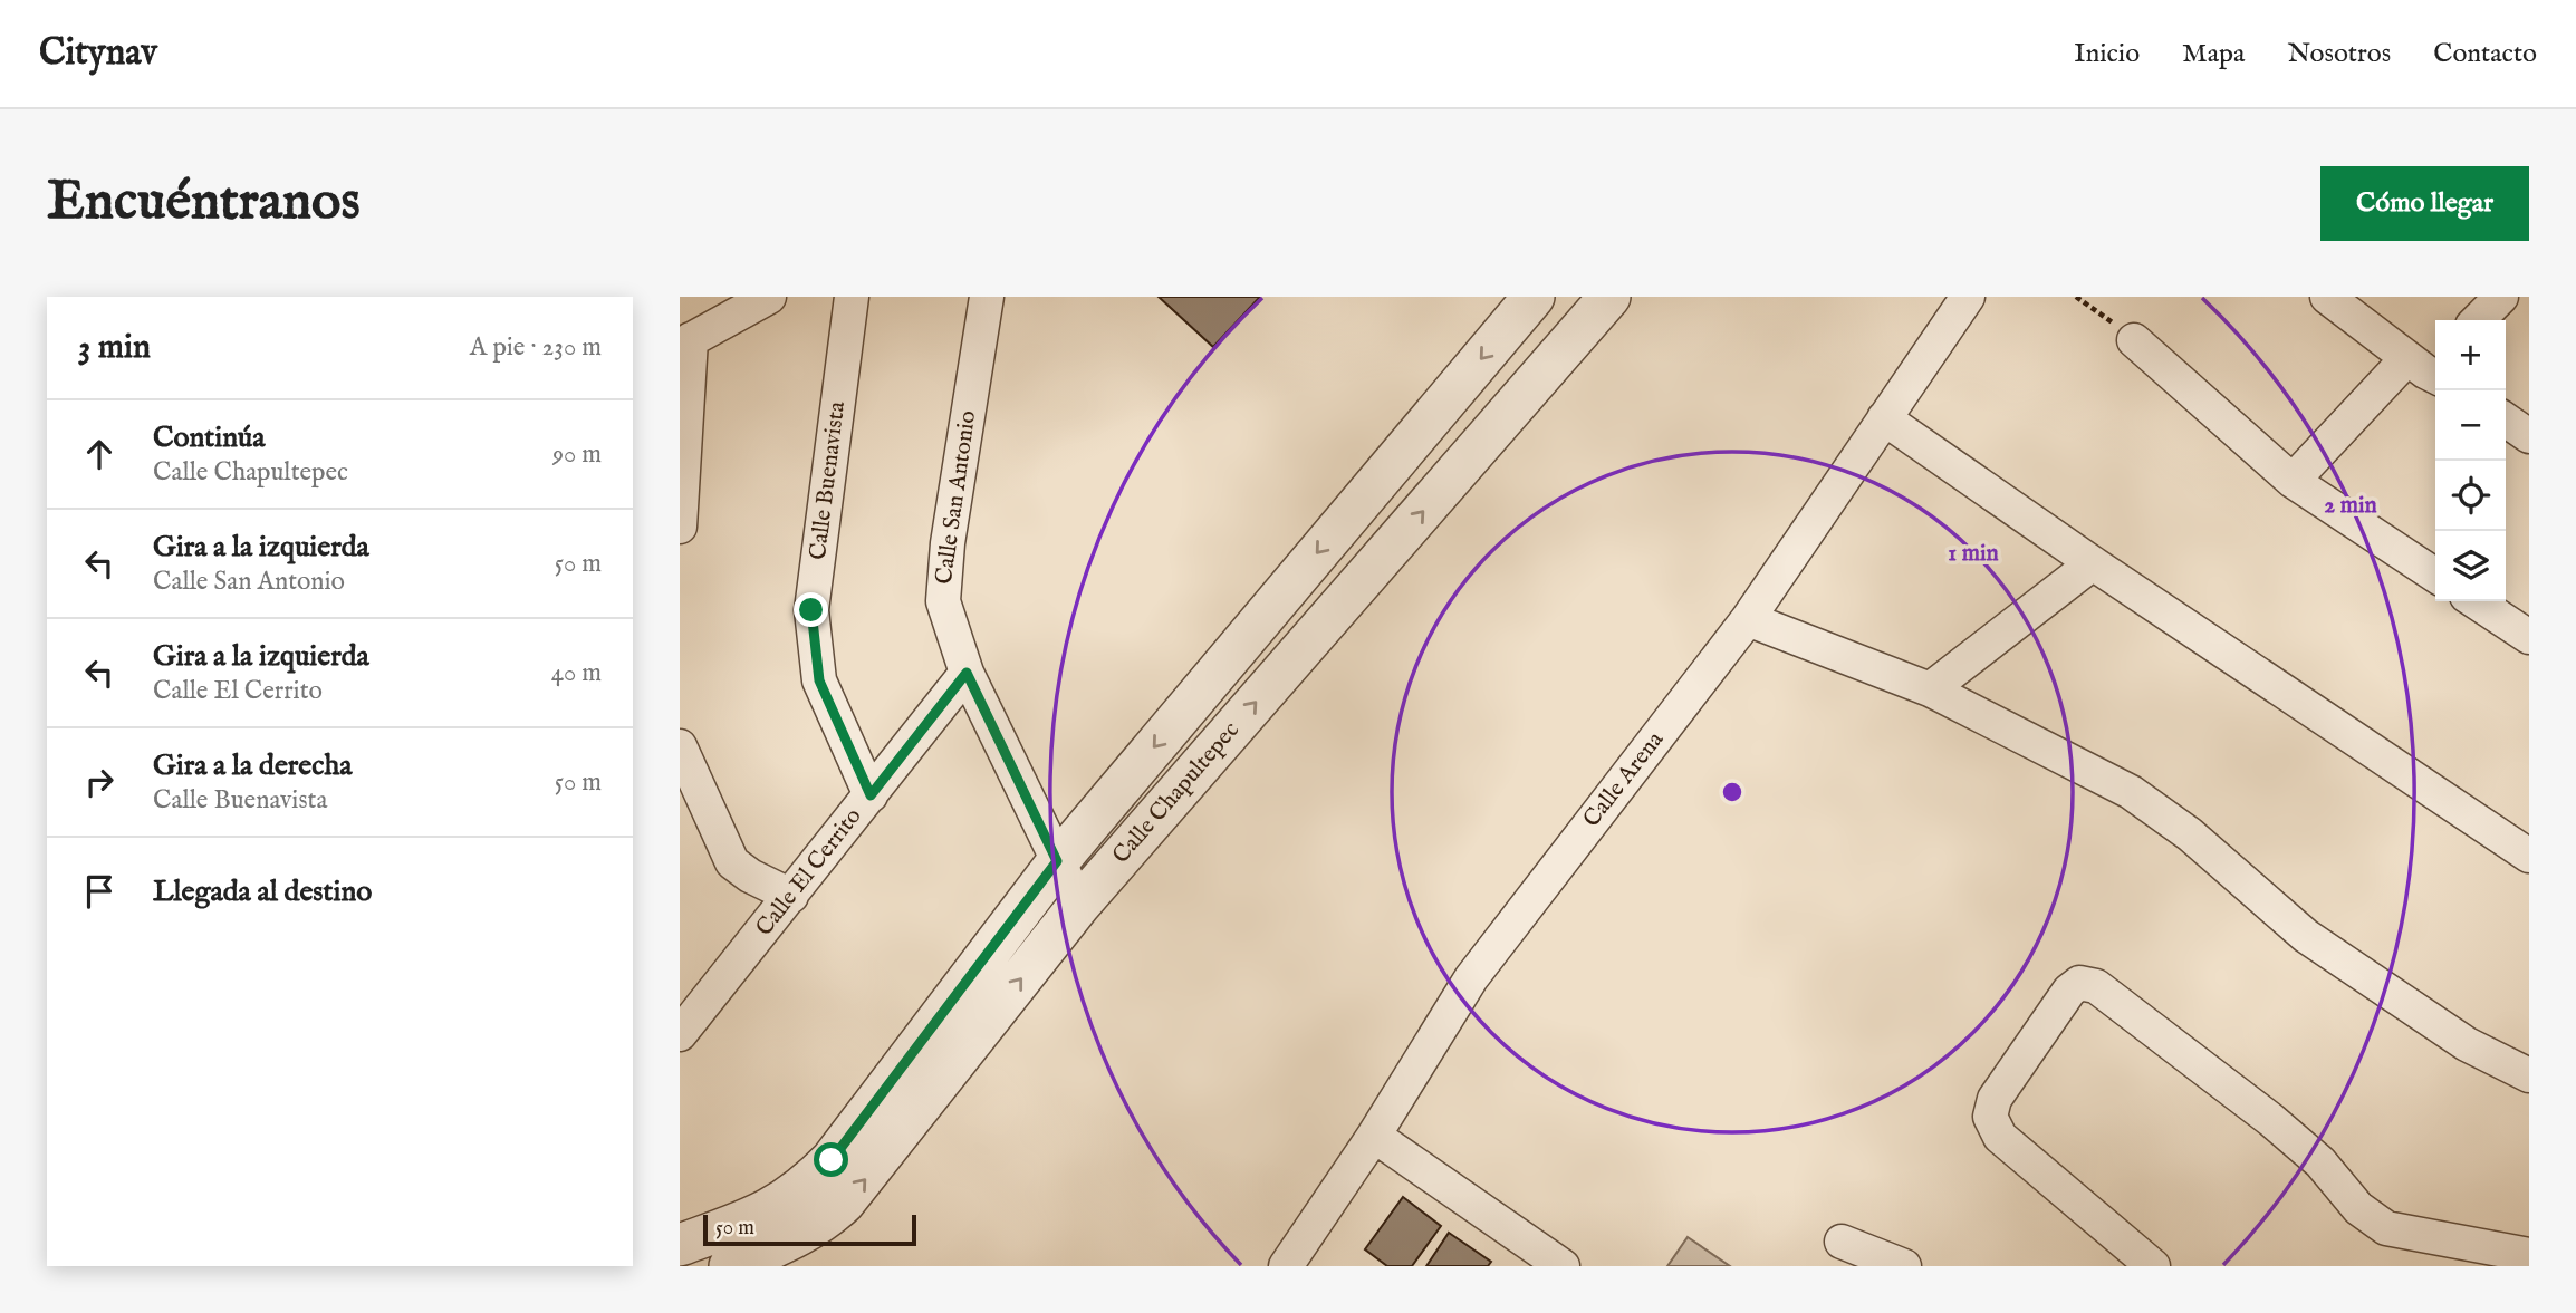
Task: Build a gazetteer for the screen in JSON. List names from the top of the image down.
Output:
{
  "streets": {
    "street": [
      "Calle Buenavista",
      "Calle San Antonio",
      "Calle Arena",
      "Calle Chapultepec",
      "Calle El Cerrito"
    ]
  },
  "crossings": [
    ["Calle Buenavista", "Calle El Cerrito"],
    ["Calle San Antonio", "Calle Chapultepec"],
    ["Calle San Antonio", "Calle El Cerrito"]
  ],
  "scale_bar": "50 m",
  "page": {
    "header": "Citynav",
    "nav": [
      "Inicio",
      "Mapa",
      "Nosotros",
      "Contacto"
    ],
    "buttons": "Cómo llegar",
    "title": "Encuéntranos",
    "heading": ["3 min", "A pie · 230 m"],
    "map_buttons": ["+", "−"],
    "list": [
      ["Continúa", "Calle Chapultepec", "90 m"],
      ["Gira a la izquierda", "Calle San Antonio", "50 m"],
      ["Gira a la izquierda", "Calle El Cerrito", "40 m"],
      ["Gira a la derecha", "Calle Buenavista", "50 m"],
      "Llegada al destino"
    ],
    "scale": "50 m"
  },
  "rings": ["2 min", "1 min"]
}
